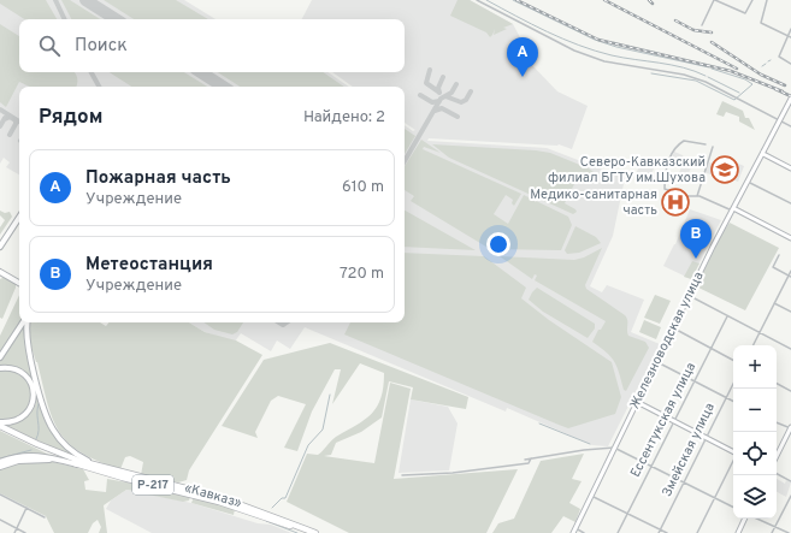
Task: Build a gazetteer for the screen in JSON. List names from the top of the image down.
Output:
{
  "streets": {
    "highway": ["Р-217", "«Кавказ»"],
    "main road": ["Железноводская улица"],
    "street": ["Ессентукская улица", "Змейская улица"]
  },
  "places": {
    "school or university": ["Северо-Кавказский филиал БГТУ им.Шухова"],
    "hospital": ["Медико-санитарная часть"]
  },
  "page": {
    "search": "Поиск",
    "pins": ["A", "B"],
    "heading": ["Рядом", "Найдено: 2"],
    "list": [
      {
        "mark": "A",
        "name": "Пожарная часть",
        "note": "Учреждение",
        "value": "610 m"
      },
      {
        "mark": "B",
        "name": "Метеостанция",
        "note": "Учреждение",
        "value": "720 m"
      }
    ],
    "map_buttons": ["+", "−"]
  }
}
